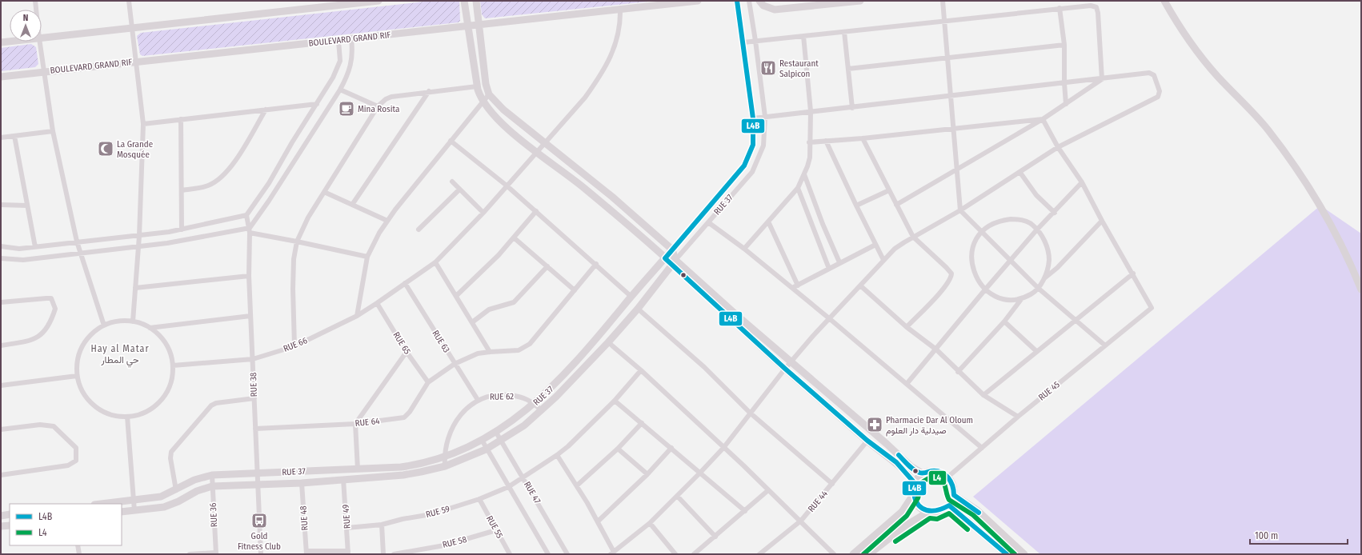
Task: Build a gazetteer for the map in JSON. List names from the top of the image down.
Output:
{
  "streets": {
    "street": [
      "BOULEVARD GRAND RIF",
      "RUE 37",
      "RUE 63",
      "RUE 65",
      "RUE 66",
      "RUE 38",
      "RUE 45",
      "RUE 62",
      "RUE 64",
      "RUE 47",
      "RUE 44",
      "RUE 59",
      "RUE 36",
      "RUE 49",
      "RUE 48",
      "RUE 55",
      "RUE 58"
    ]
  },
  "crossings": [
    ["BOULEVARD GRAND RIF", "RUE 66"],
    ["RUE 37", "RUE 38"],
    ["RUE 37", "RUE 62"],
    ["RUE 37", "RUE 47"],
    ["RUE 37", "RUE 36"],
    ["RUE 37", "RUE 49"],
    ["RUE 37", "RUE 48"],
    ["RUE 63", "RUE 66"],
    ["RUE 63", "RUE 62"],
    ["RUE 63", "RUE 64"],
    ["RUE 65", "RUE 66"],
    ["RUE 65", "RUE 64"],
    ["RUE 66", "RUE 38"],
    ["RUE 38", "RUE 64"],
    ["RUE 47", "RUE 59"],
    ["RUE 59", "RUE 49"],
    ["RUE 59", "RUE 55"],
    ["RUE 55", "RUE 58"]
  ],
  "districts": ["Hay al Matar حي المطار"],
  "places": {
    "restaurant": ["Restaurant Salpicon"],
    "cafe": ["Mina Rosita"],
    "mosque": ["La Grande Mosquée"],
    "pharmacy": ["Pharmacie Dar Al Oloum صيدلية دار العلوم"],
    "bus stop": ["Gold Fitness Club"]
  },
  "lines": ["transit line L4B", "transit line L4"],
  "legend": ["L4B", "L4"],
  "scale_bar": "100 m",
  "north": "top"
}
